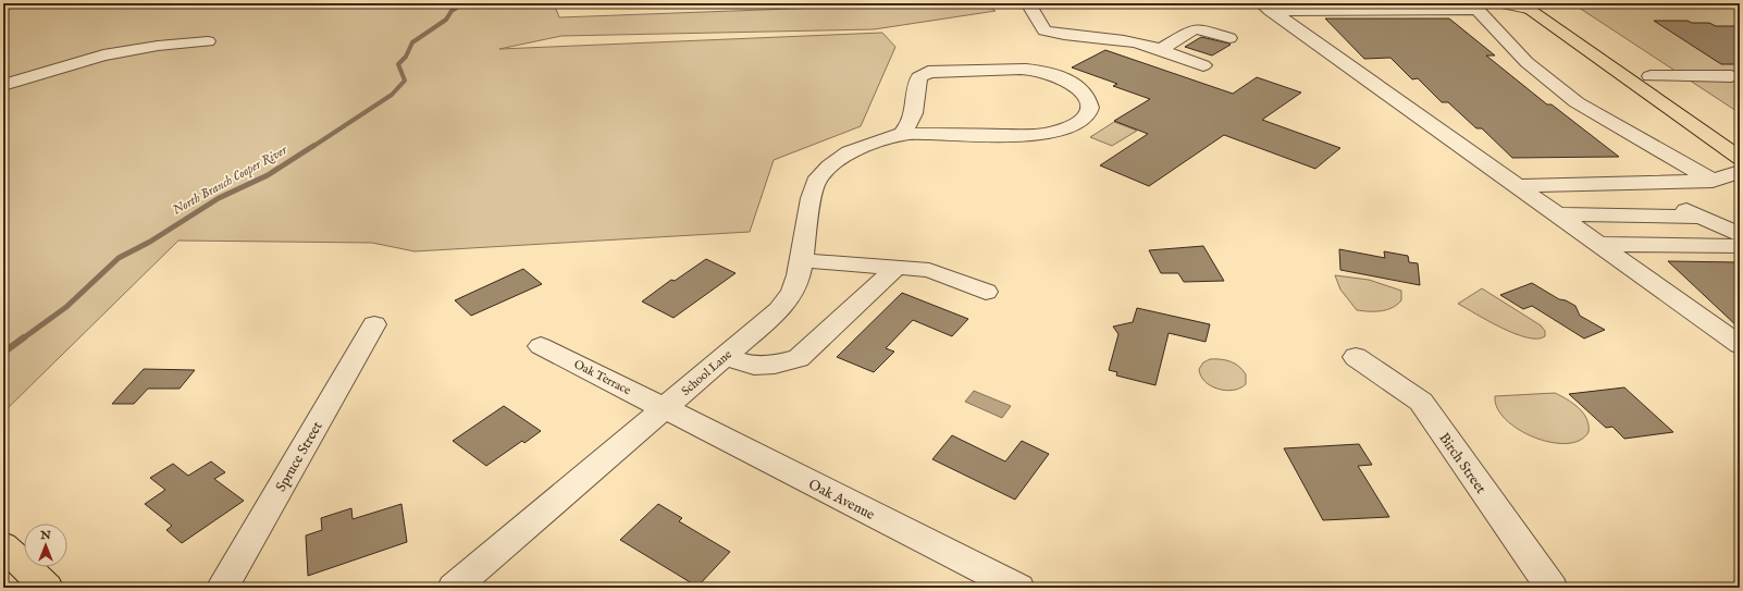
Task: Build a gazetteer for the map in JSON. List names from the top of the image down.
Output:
{
  "streets": {
    "street": [
      "School Lane",
      "Oak Terrace",
      "Spruce Street",
      "Birch Street",
      "Oak Avenue"
    ]
  },
  "crossings": [
    ["School Lane", "Oak Terrace"],
    ["School Lane", "Oak Avenue"],
    ["Oak Terrace", "Oak Avenue"]
  ],
  "water": ["North Branch Cooper River"],
  "north": "top"
}
